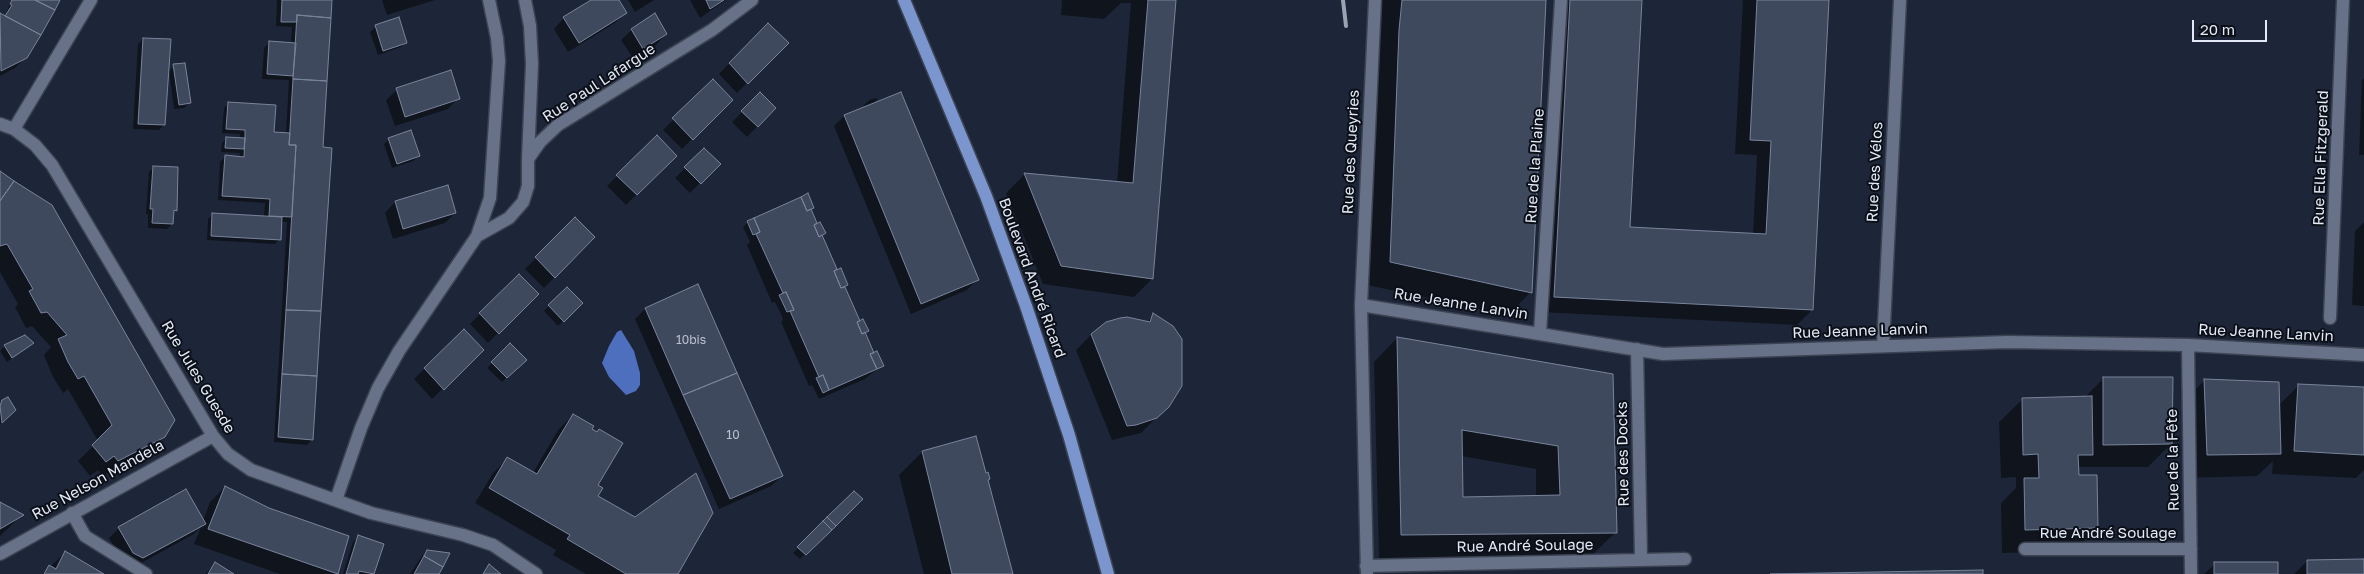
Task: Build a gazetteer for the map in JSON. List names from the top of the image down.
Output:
{
  "streets": {
    "main road": ["Boulevard André Ricard"],
    "street": [
      "Rue Paul Lafargue",
      "Rue des Queyries",
      "Rue Ella Fitzgerald",
      "Rue de la Plaine",
      "Rue des Vélos",
      "Rue Jeanne Lanvin",
      "Rue Jules Guesde",
      "Rue des Docks",
      "Rue de la Fête",
      "Rue Nelson Mandela",
      "Rue André Soulage"
    ]
  },
  "crossings": [
    ["Rue des Queyries", "Rue Jeanne Lanvin"],
    ["Rue des Queyries", "Rue André Soulage"],
    ["Rue de la Plaine", "Rue Jeanne Lanvin"],
    ["Rue des Vélos", "Rue Jeanne Lanvin"],
    ["Rue Jeanne Lanvin", "Rue des Docks"],
    ["Rue Jeanne Lanvin", "Rue de la Fête"],
    ["Rue Jules Guesde", "Rue Nelson Mandela"],
    ["Rue des Docks", "Rue André Soulage"],
    ["Rue de la Fête", "Rue André Soulage"]
  ],
  "house_numbers": ["10bis", "10"],
  "scale_bar": "20 m"
}
